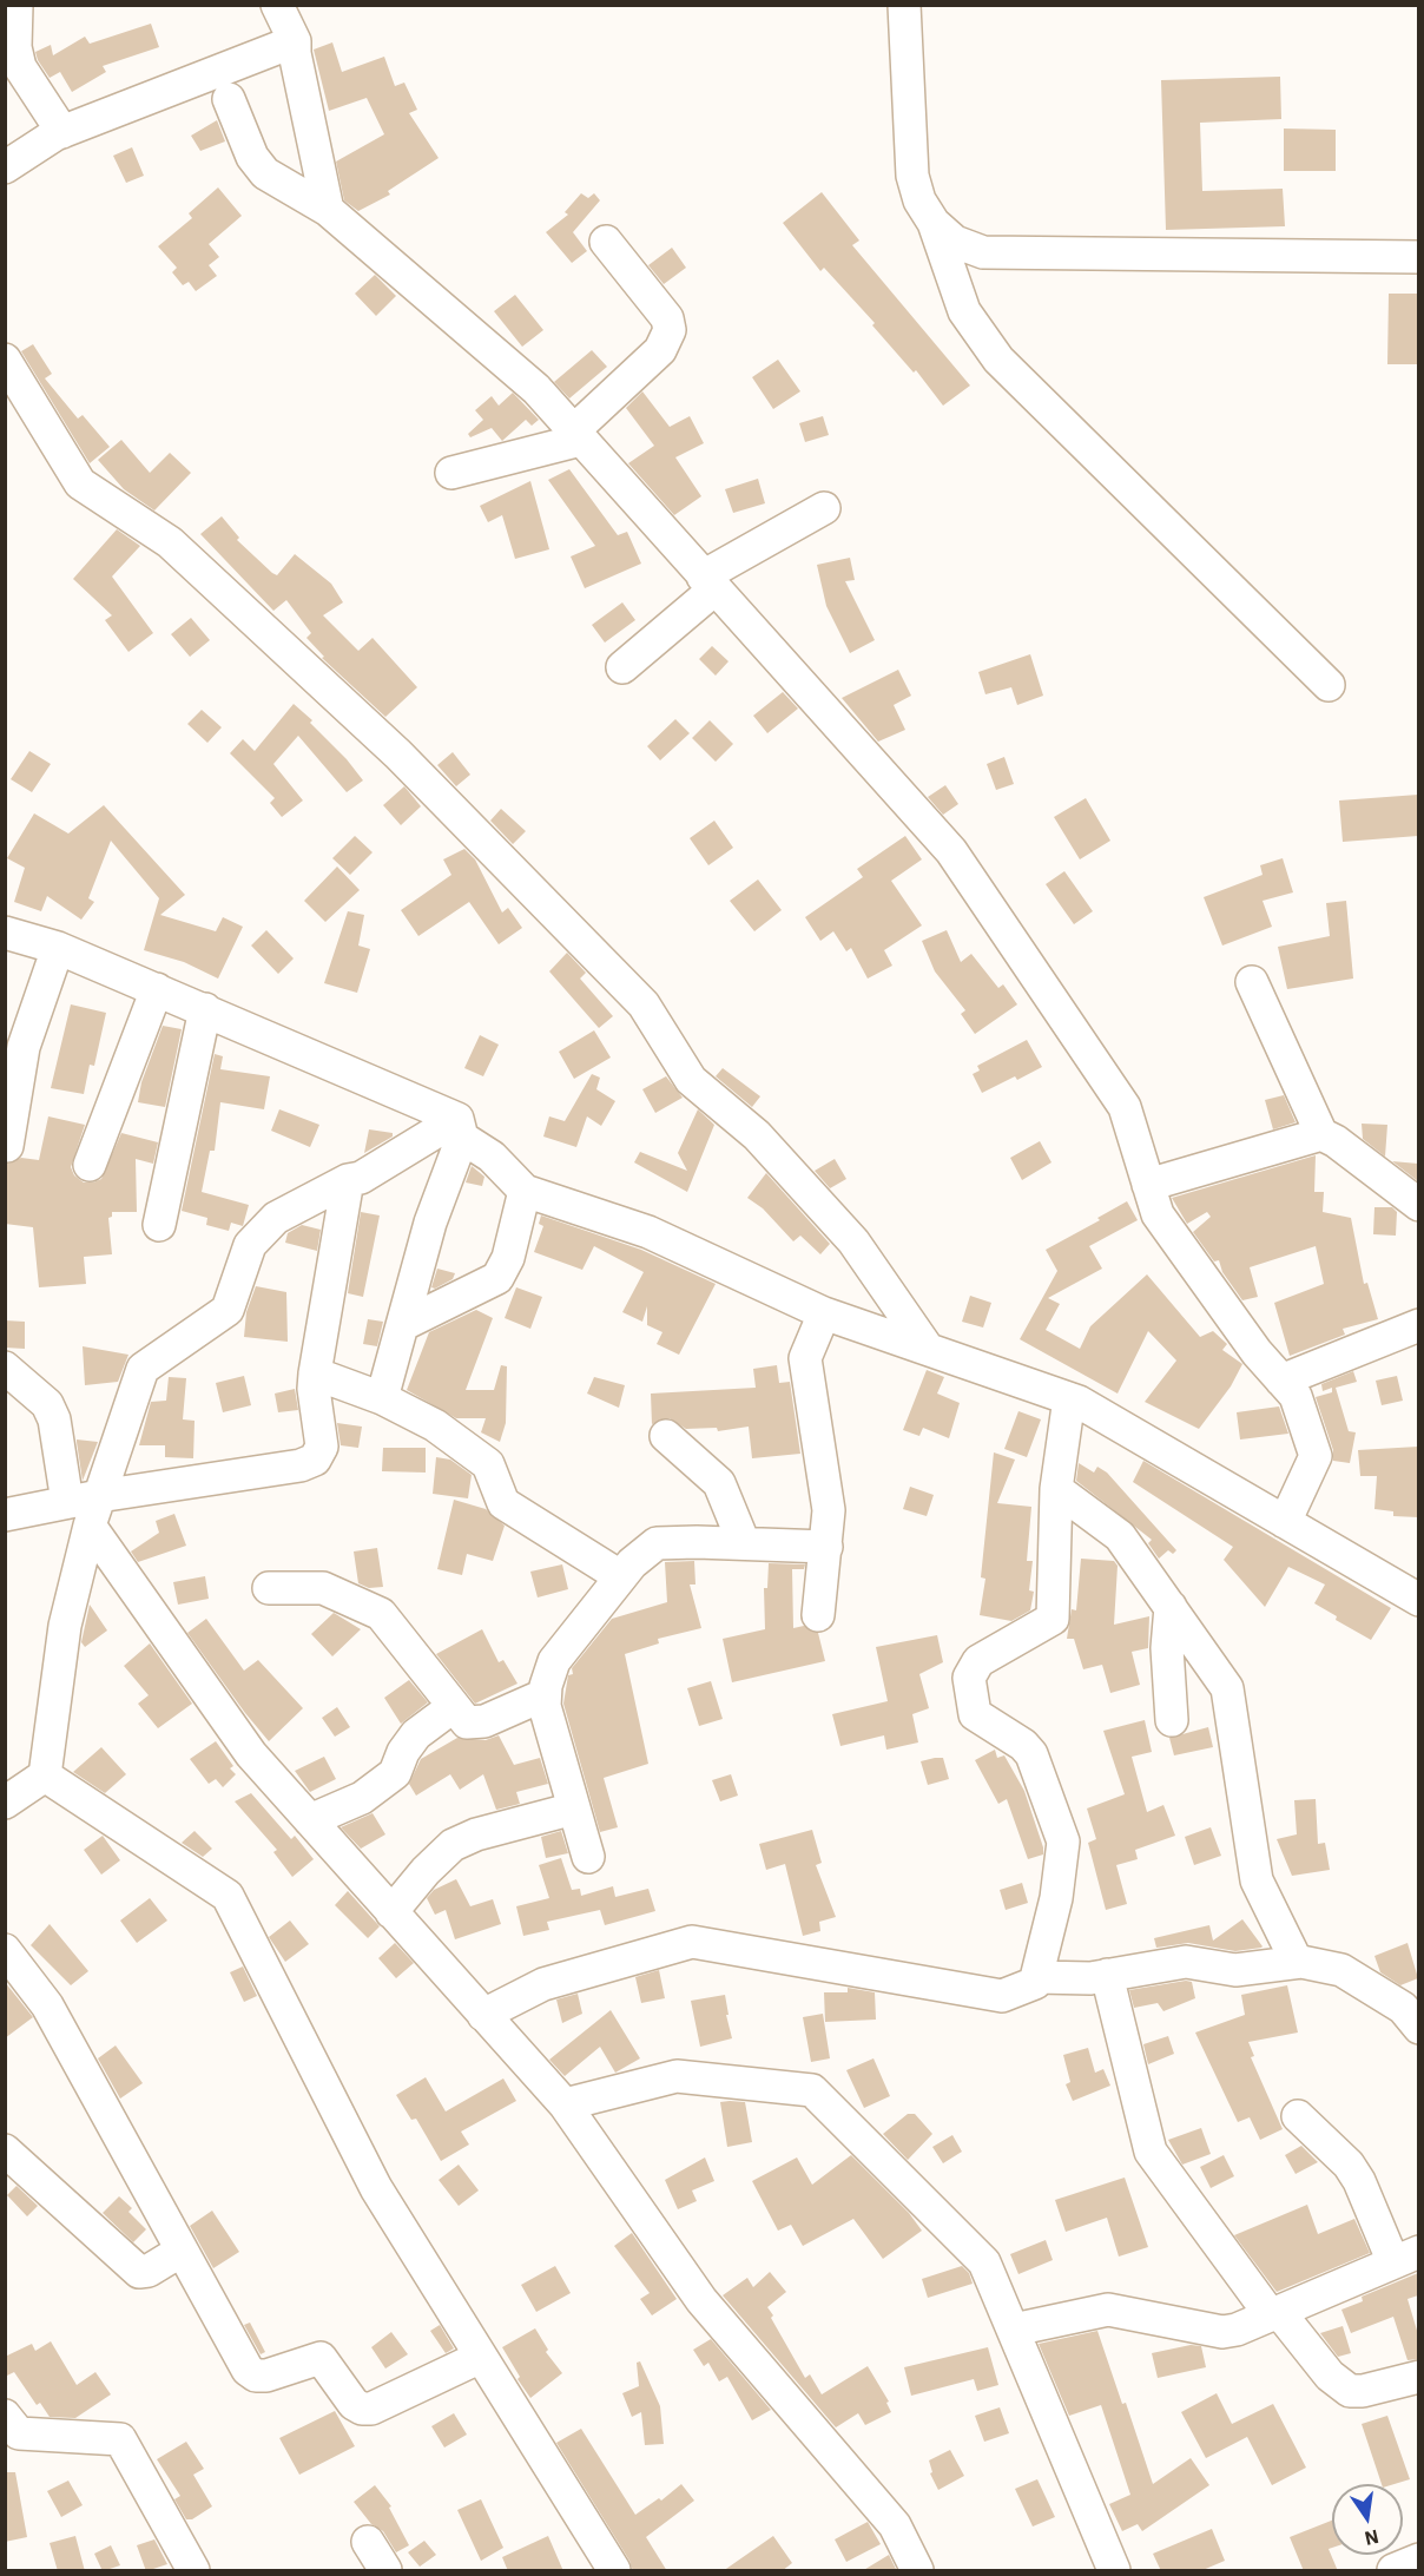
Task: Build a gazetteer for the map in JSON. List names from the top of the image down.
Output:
{
  "north": "bottom"
}
